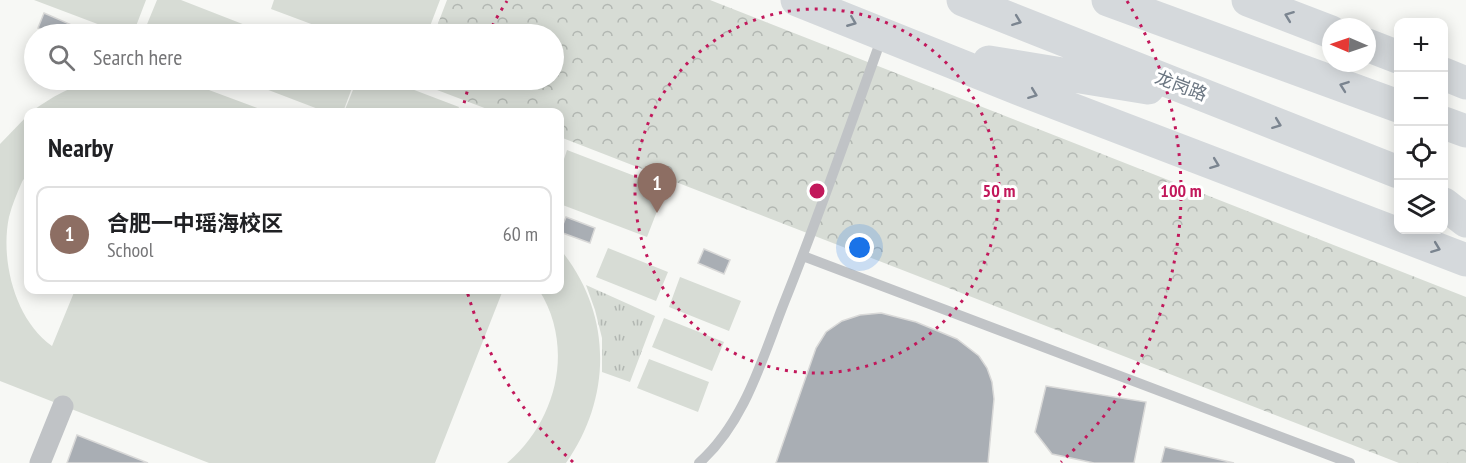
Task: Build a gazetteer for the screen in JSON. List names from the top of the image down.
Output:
{
  "streets": {
    "main road": ["龙岗路"]
  },
  "north": "left",
  "page": {
    "map_buttons": ["+", "−"],
    "search": "Search here",
    "heading": "Nearby",
    "pins": "1",
    "list": [
      {
        "mark": "1",
        "name": "合肥一中瑶海校区",
        "note": "School",
        "value": "60 m"
      }
    ]
  },
  "rings": ["50 m", "100 m"]
}
